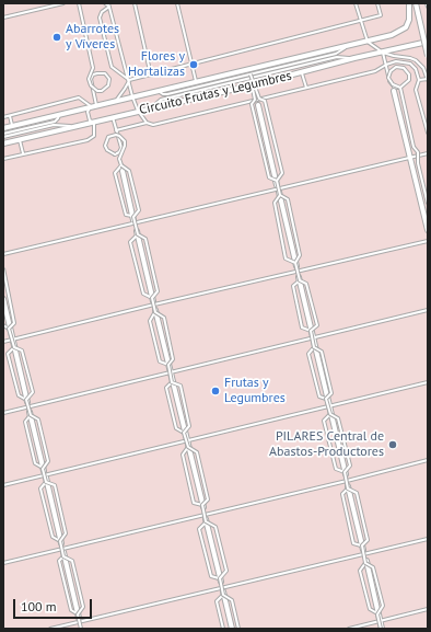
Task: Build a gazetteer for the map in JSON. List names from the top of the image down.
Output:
{
  "streets": {
    "street": ["Circuito Frutas y Legumbres"]
  },
  "places": [
    "Abarrotes y Víveres",
    "Flores y Hortalizas",
    "Frutas y Legumbres",
    "PILARES Central de Abastos-Productores"
  ],
  "scale_bar": "100 m"
}
